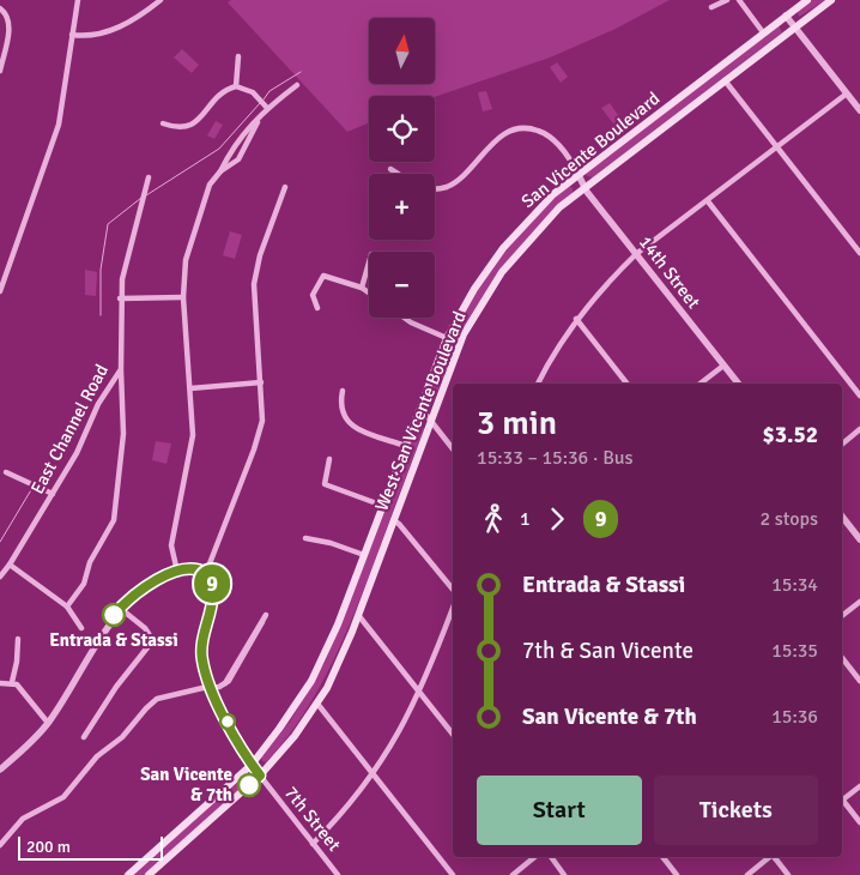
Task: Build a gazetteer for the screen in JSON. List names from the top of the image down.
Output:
{
  "streets": {
    "main road": ["San Vicente Boulevard", "West San Vicente Boulevard"],
    "street": ["14th Street", "East Channel Road", "7th Street"]
  },
  "crossings": [
    ["San Vicente Boulevard", "14th Street"],
    ["San Vicente Boulevard", "7th Street"],
    ["14th Street", "West San Vicente Boulevard"],
    ["West San Vicente Boulevard", "7th Street"]
  ],
  "places": ["Entrada & Stassi", "San Vicente & 7th"],
  "lines": ["bus line 9"],
  "scale_bar": "200 m",
  "north": "top",
  "page": {
    "on_map": "9",
    "map_buttons": ["+", "−"],
    "heading": ["3 min", "15:33 – 15:36 · Bus", "$3.52"],
    "legs": ["1", "9", "2 stops"],
    "list": [
      {
        "name": "Entrada & Stassi",
        "value": "15:34"
      },
      {
        "name": "7th & San Vicente",
        "value": "15:35"
      },
      {
        "name": "San Vicente & 7th",
        "value": "15:36"
      }
    ],
    "buttons": ["Start", "Tickets"],
    "scale": "200 m"
  }
}
